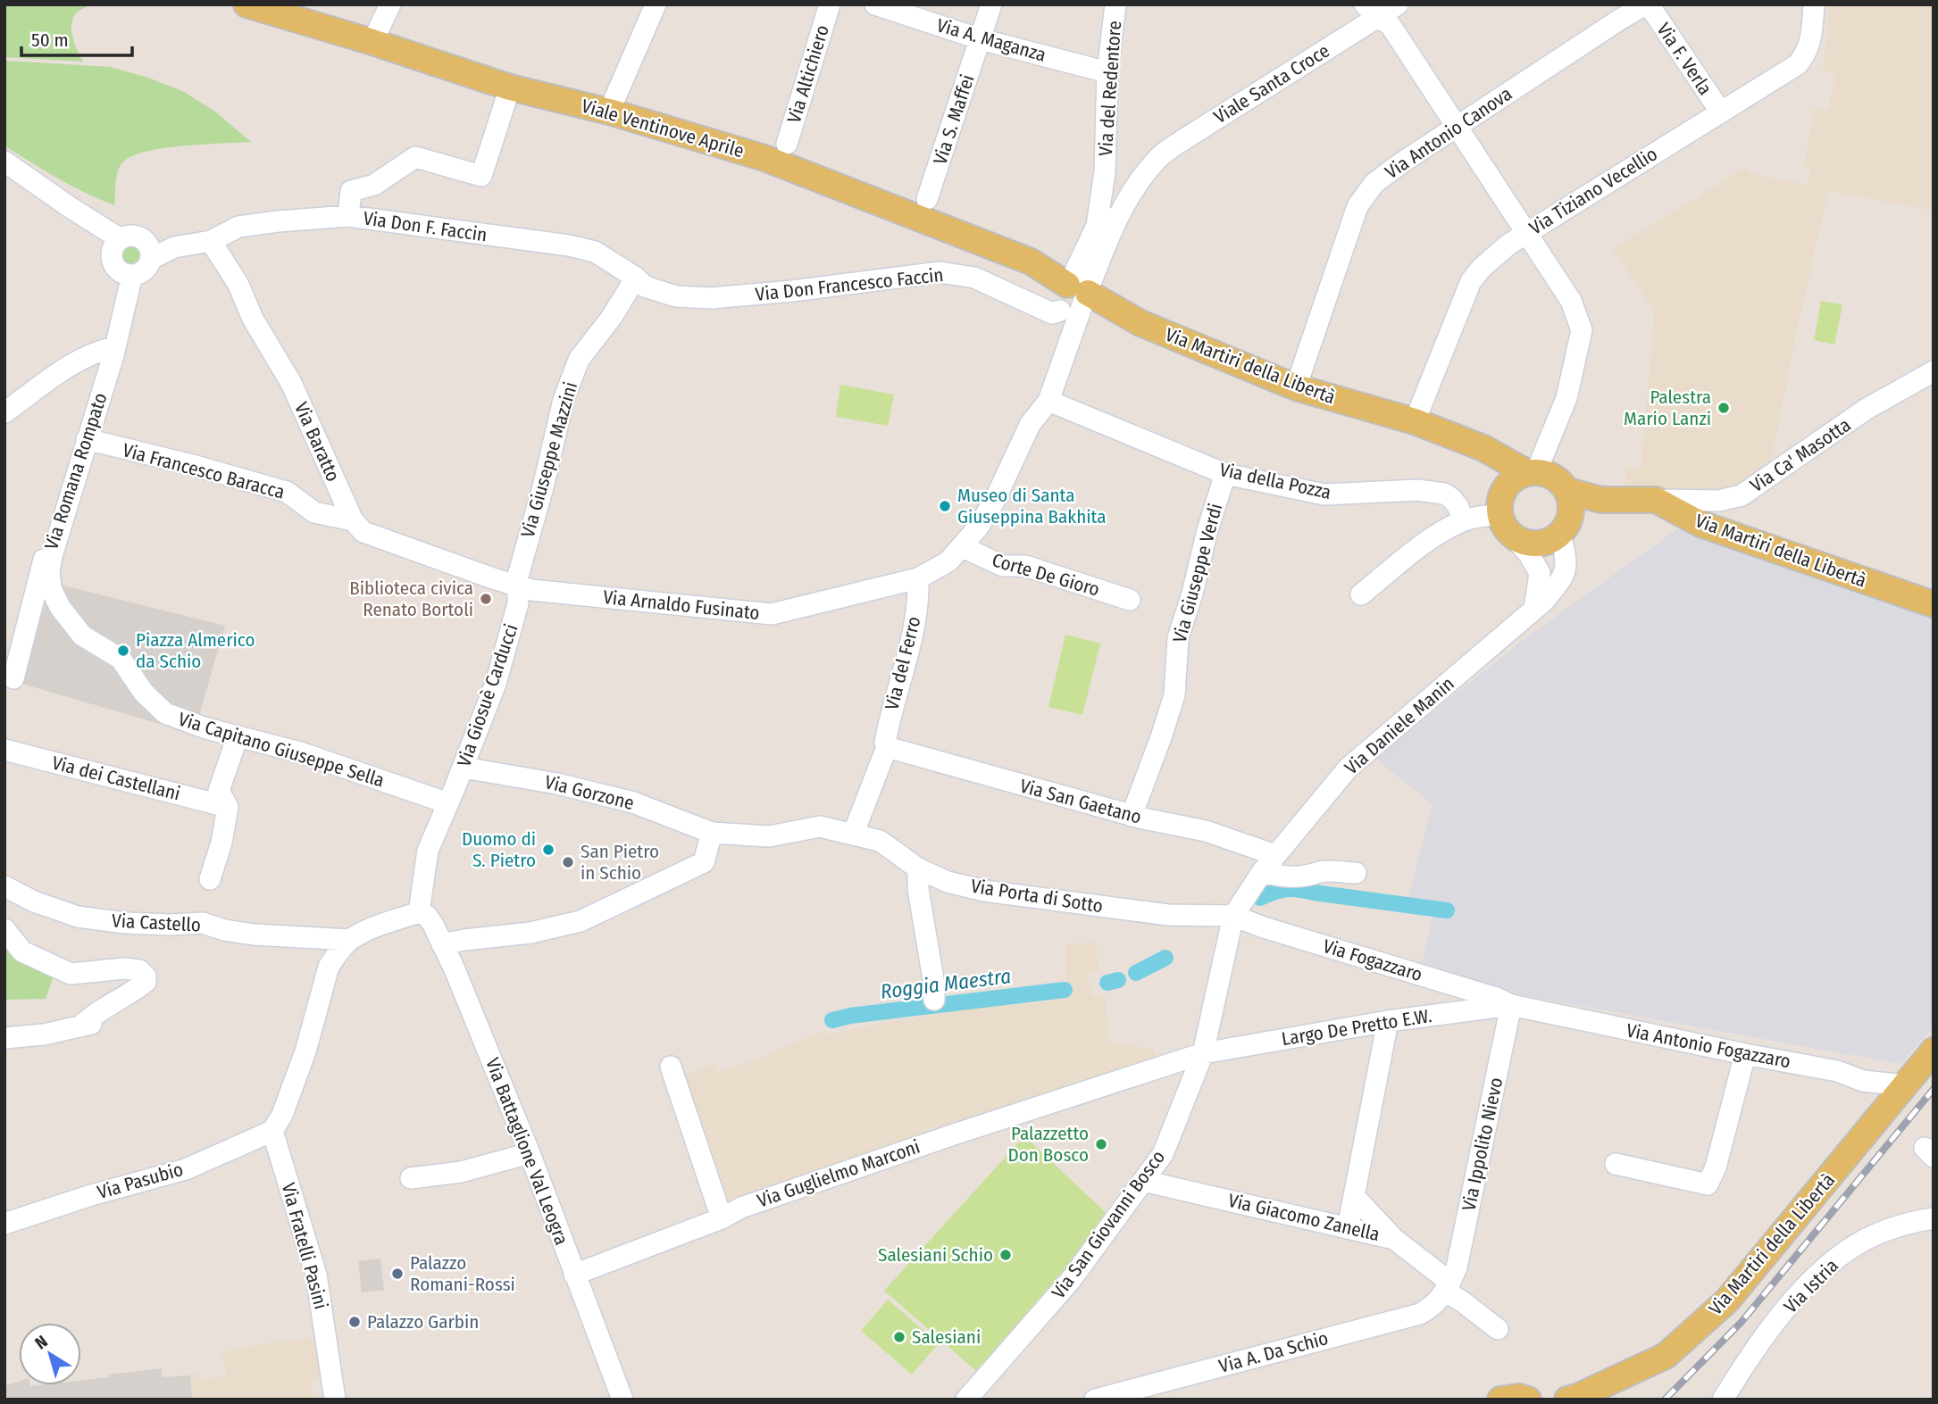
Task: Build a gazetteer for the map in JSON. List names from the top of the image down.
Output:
{
  "streets": {
    "main road": ["Viale Ventinove Aprile", "Via Martiri della Libertà"],
    "street": [
      "Via A. Maganza",
      "Via F. Verla",
      "Via Altichiero",
      "Viale Santa Croce",
      "Via del Redentore",
      "Via S. Maffei",
      "Via Antonio Canova",
      "Via Tiziano Vecellio",
      "Via Don F. Faccin",
      "Via Don Francesco Faccin",
      "Via Baratto",
      "Via Ca' Masotta",
      "Via Giuseppe Mazzini",
      "Via Romana Rompato",
      "Via Francesco Baracca",
      "Via della Pozza",
      "Via Giuseppe Verdi",
      "Corte De Gioro",
      "Via Arnaldo Fusinato",
      "Via del Ferro",
      "Via Giosuè Carducci",
      "Via Daniele Manin",
      "Via Capitano Giuseppe Sella",
      "Via dei Castellani",
      "Via Gorzone",
      "Via San Gaetano",
      "Via Porta di Sotto",
      "Via Castello",
      "Via Fogazzaro",
      "Largo De Pretto E.W.",
      "Via Antonio Fogazzaro",
      "Via Ippolito Nievo",
      "Via Battaglione Val Leogra",
      "Via Guglielmo Marconi",
      "Via Pasubio",
      "Via Giacomo Zanella",
      "Via San Giovanni Bosco",
      "Via Fratelli Pasini",
      "Via Istria",
      "Via A. Da Schio"
    ]
  },
  "crossings": [
    ["Via A. Maganza", "Via del Redentore"],
    ["Via A. Maganza", "Via S. Maffei"],
    ["Via F. Verla", "Via Antonio Canova"],
    ["Via F. Verla", "Via Tiziano Vecellio"],
    ["Viale Santa Croce", "Via del Redentore"],
    ["Viale Santa Croce", "Viale Ventinove Aprile"],
    ["Viale Santa Croce", "Via Martiri della Libertà"],
    ["Viale Santa Croce", "Via Arnaldo Fusinato"],
    ["Viale Ventinove Aprile", "Via Martiri della Libertà"],
    ["Viale Ventinove Aprile", "Via Arnaldo Fusinato"],
    ["Via Antonio Canova", "Via Martiri della Libertà"],
    ["Via Tiziano Vecellio", "Via Martiri della Libertà"],
    ["Via Don F. Faccin", "Via Don Francesco Faccin"],
    ["Via Don F. Faccin", "Via Baratto"],
    ["Via Don F. Faccin", "Via Giuseppe Mazzini"],
    ["Via Don Francesco Faccin", "Via Giuseppe Mazzini"],
    ["Via Martiri della Libertà", "Via Ca' Masotta"],
    ["Via Martiri della Libertà", "Via Arnaldo Fusinato"],
    ["Via Martiri della Libertà", "Via Antonio Fogazzaro"],
    ["Via Baratto", "Via Francesco Baracca"],
    ["Via Giuseppe Mazzini", "Via Arnaldo Fusinato"],
    ["Via Giuseppe Mazzini", "Via Giosuè Carducci"],
    ["Via Romana Rompato", "Via Francesco Baracca"],
    ["Via Romana Rompato", "Via Capitano Giuseppe Sella"],
    ["Via della Pozza", "Via Giuseppe Verdi"],
    ["Via della Pozza", "Via Arnaldo Fusinato"],
    ["Via Giuseppe Verdi", "Via San Gaetano"],
    ["Corte De Gioro", "Via Arnaldo Fusinato"],
    ["Via Arnaldo Fusinato", "Via del Ferro"],
    ["Via Arnaldo Fusinato", "Via Giosuè Carducci"],
    ["Via del Ferro", "Via Gorzone"],
    ["Via del Ferro", "Via San Gaetano"],
    ["Via del Ferro", "Via Porta di Sotto"],
    ["Via Giosuè Carducci", "Via Capitano Giuseppe Sella"],
    ["Via Giosuè Carducci", "Via Gorzone"],
    ["Via Giosuè Carducci", "Via Battaglione Val Leogra"],
    ["Via Daniele Manin", "Via San Gaetano"],
    ["Via Daniele Manin", "Via Porta di Sotto"],
    ["Via Daniele Manin", "Via Fogazzaro"],
    ["Via Daniele Manin", "Via San Giovanni Bosco"],
    ["Via Gorzone", "Via Porta di Sotto"],
    ["Via Porta di Sotto", "Via Fogazzaro"],
    ["Via Porta di Sotto", "Via San Giovanni Bosco"],
    ["Via Fogazzaro", "Largo De Pretto E.W."],
    ["Via Fogazzaro", "Via Antonio Fogazzaro"],
    ["Via Fogazzaro", "Via Ippolito Nievo"],
    ["Via Fogazzaro", "Via San Giovanni Bosco"],
    ["Largo De Pretto E.W.", "Via Antonio Fogazzaro"],
    ["Largo De Pretto E.W.", "Via Ippolito Nievo"],
    ["Largo De Pretto E.W.", "Via Guglielmo Marconi"],
    ["Largo De Pretto E.W.", "Via San Giovanni Bosco"],
    ["Via Antonio Fogazzaro", "Via Ippolito Nievo"],
    ["Via Ippolito Nievo", "Via Giacomo Zanella"],
    ["Via Ippolito Nievo", "Via A. Da Schio"],
    ["Via Battaglione Val Leogra", "Via Guglielmo Marconi"],
    ["Via Guglielmo Marconi", "Via San Giovanni Bosco"],
    ["Via Pasubio", "Via Fratelli Pasini"],
    ["Via Giacomo Zanella", "Via San Giovanni Bosco"],
    ["Via Giacomo Zanella", "Via A. Da Schio"]
  ],
  "water": ["Roggia Maestra"],
  "places": [
    "Palestra Mario Lanzi",
    "Museo di Santa Giuseppina Bakhita",
    "Biblioteca civica Renato Bortoli",
    "Piazza Almerico da Schio",
    "Duomo di S. Pietro",
    "San Pietro in Schio",
    "Palazzetto Don Bosco",
    "Salesiani Schio",
    "Palazzo Romani-Rossi",
    "Palazzo Garbin",
    "Salesiani"
  ],
  "scale_bar": "50 m",
  "north": "top left"
}
